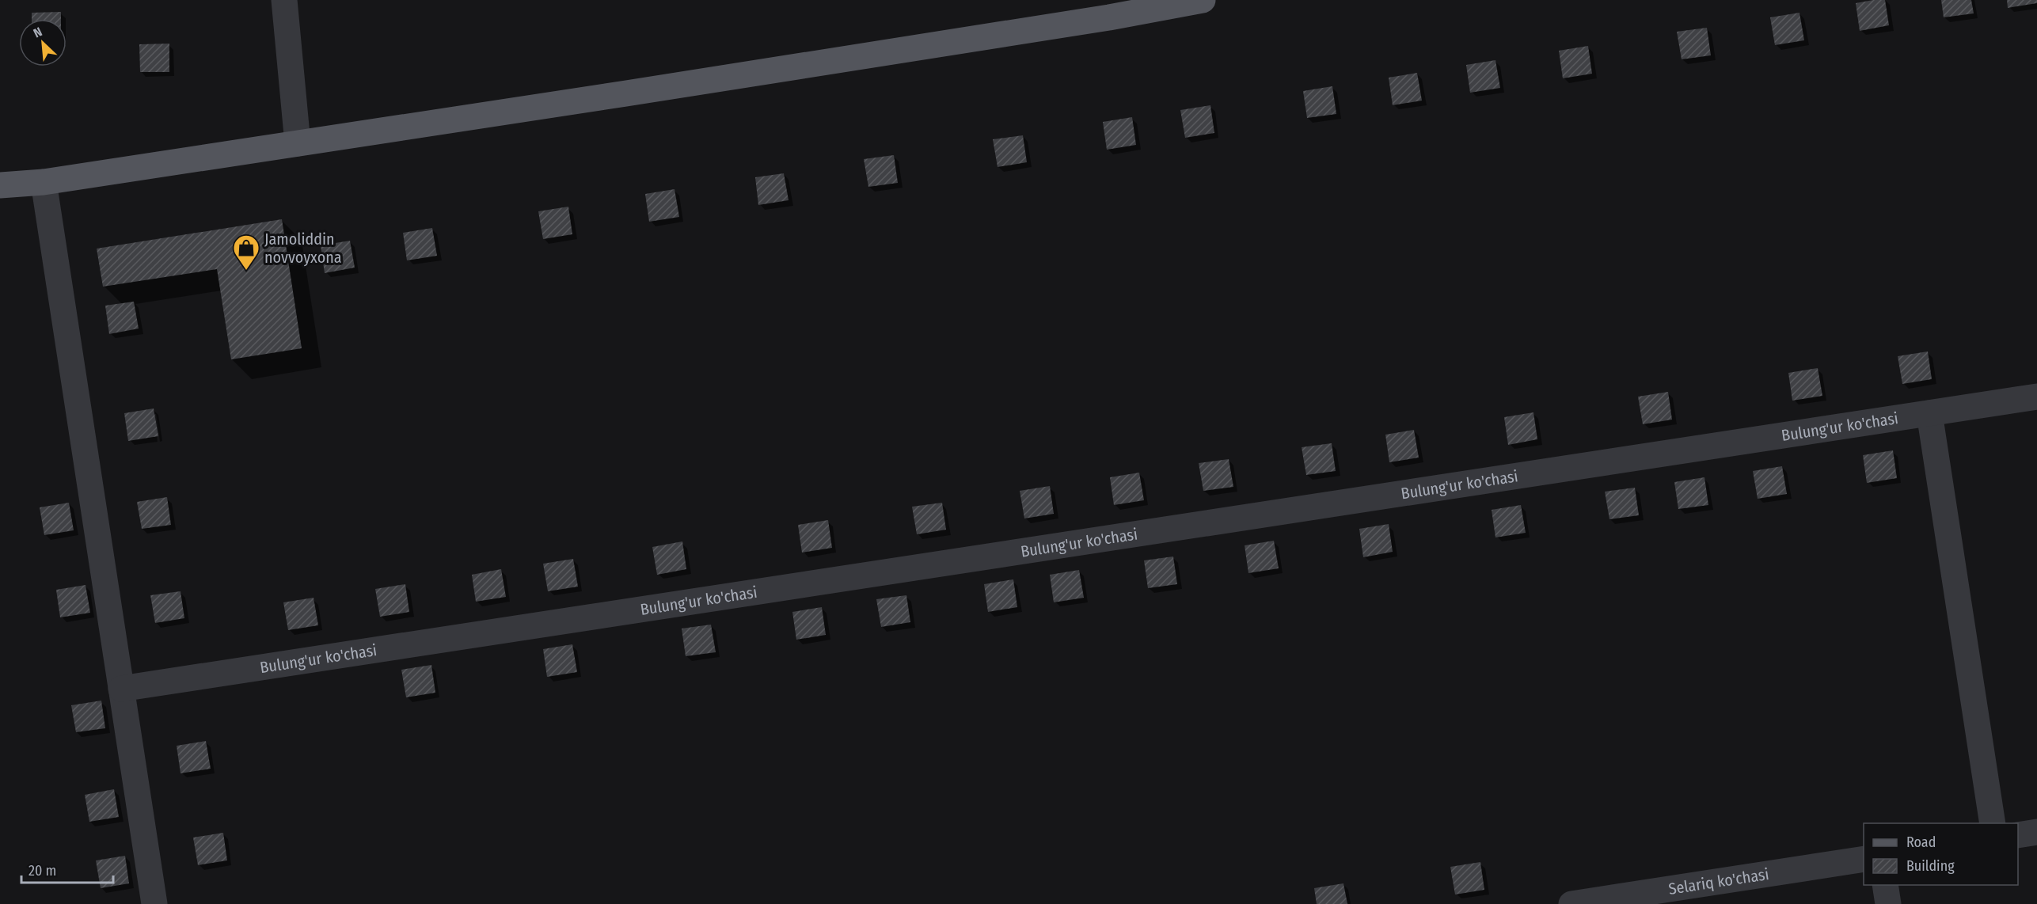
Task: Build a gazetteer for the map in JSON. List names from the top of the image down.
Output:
{
  "streets": {
    "street": ["Bulung'ur ko'chasi", "Selariq ko'chasi"]
  },
  "places": {
    "shop": ["Jamoliddin novvoyxona"]
  },
  "legend": ["Road", "Building"],
  "scale_bar": "20 m",
  "north": "top left"
}
